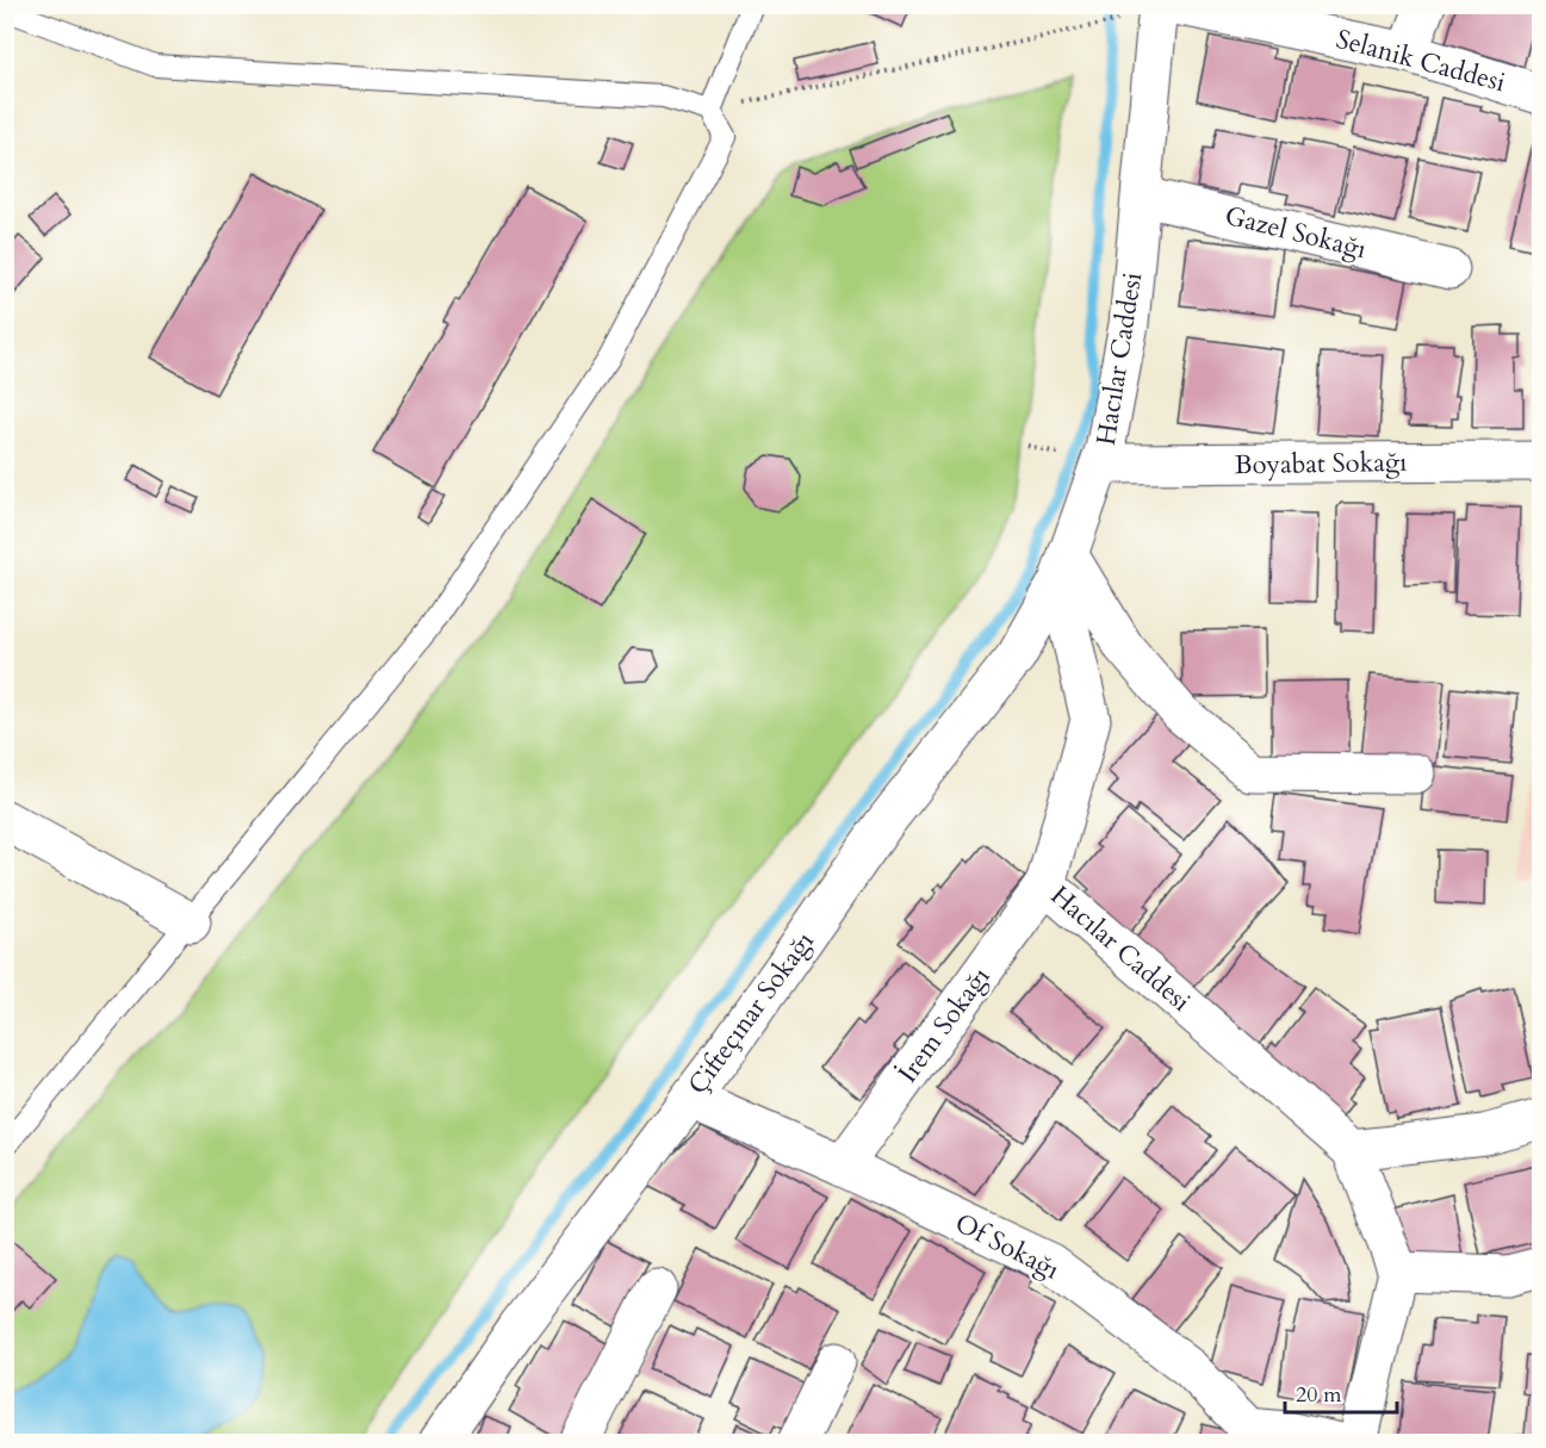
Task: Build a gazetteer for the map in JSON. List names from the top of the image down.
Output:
{
  "streets": {
    "street": [
      "Selanik Caddesi",
      "Gazel Sokağı",
      "Hacılar Caddesi",
      "Boyabat Sokağı",
      "Çifteçınar Sokağı",
      "İrem Sokağı",
      "Of Sokağı"
    ]
  },
  "crossings": [
    ["Gazel Sokağı", "Hacılar Caddesi"],
    ["Hacılar Caddesi", "Boyabat Sokağı"],
    ["Hacılar Caddesi", "Çifteçınar Sokağı"],
    ["Hacılar Caddesi", "İrem Sokağı"],
    ["Çifteçınar Sokağı", "Of Sokağı"],
    ["İrem Sokağı", "Of Sokağı"]
  ],
  "scale_bar": "20 m"
}
